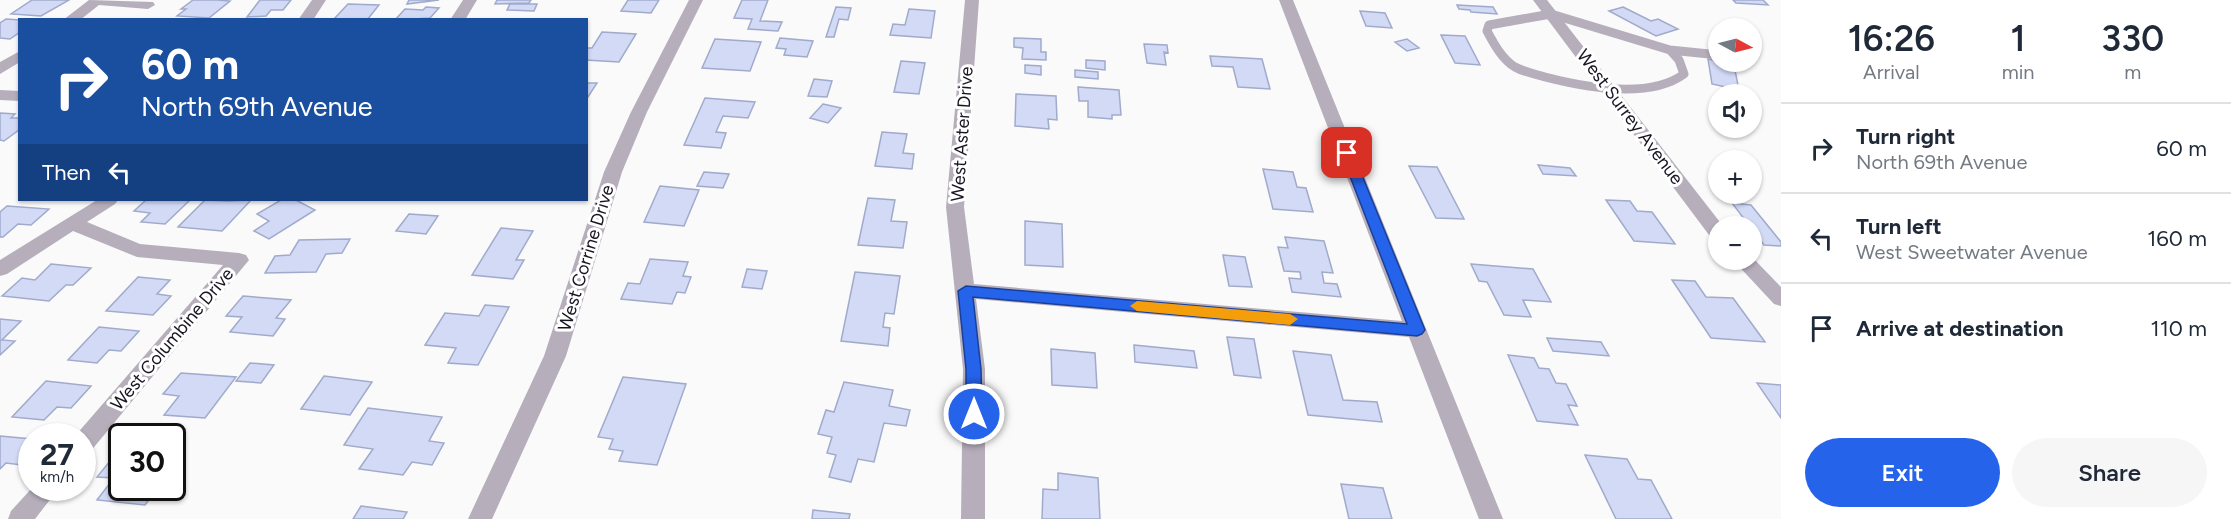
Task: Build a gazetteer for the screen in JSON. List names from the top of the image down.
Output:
{
  "streets": {
    "street": [
      "West Surrey Avenue",
      "West Aster Drive",
      "West Corrine Drive",
      "West Columbine Drive"
    ]
  },
  "north": "right",
  "page": {
    "eta": [
      "16:26",
      "Arrival",
      "1",
      "min",
      "330",
      "m"
    ],
    "map_buttons": ["+", "−"],
    "turn": ["60 m", "North 69th Avenue"],
    "list": [
      {
        "name": "Turn right",
        "note": "North 69th Avenue",
        "value": "60 m"
      },
      {
        "name": "Turn left",
        "note": "West Sweetwater Avenue",
        "value": "160 m"
      },
      {
        "name": "Arrive at destination",
        "value": "110 m"
      }
    ],
    "then": "Then",
    "speed": "27 km/h",
    "limit": "30",
    "buttons": ["Exit", "Share"]
  }
}
